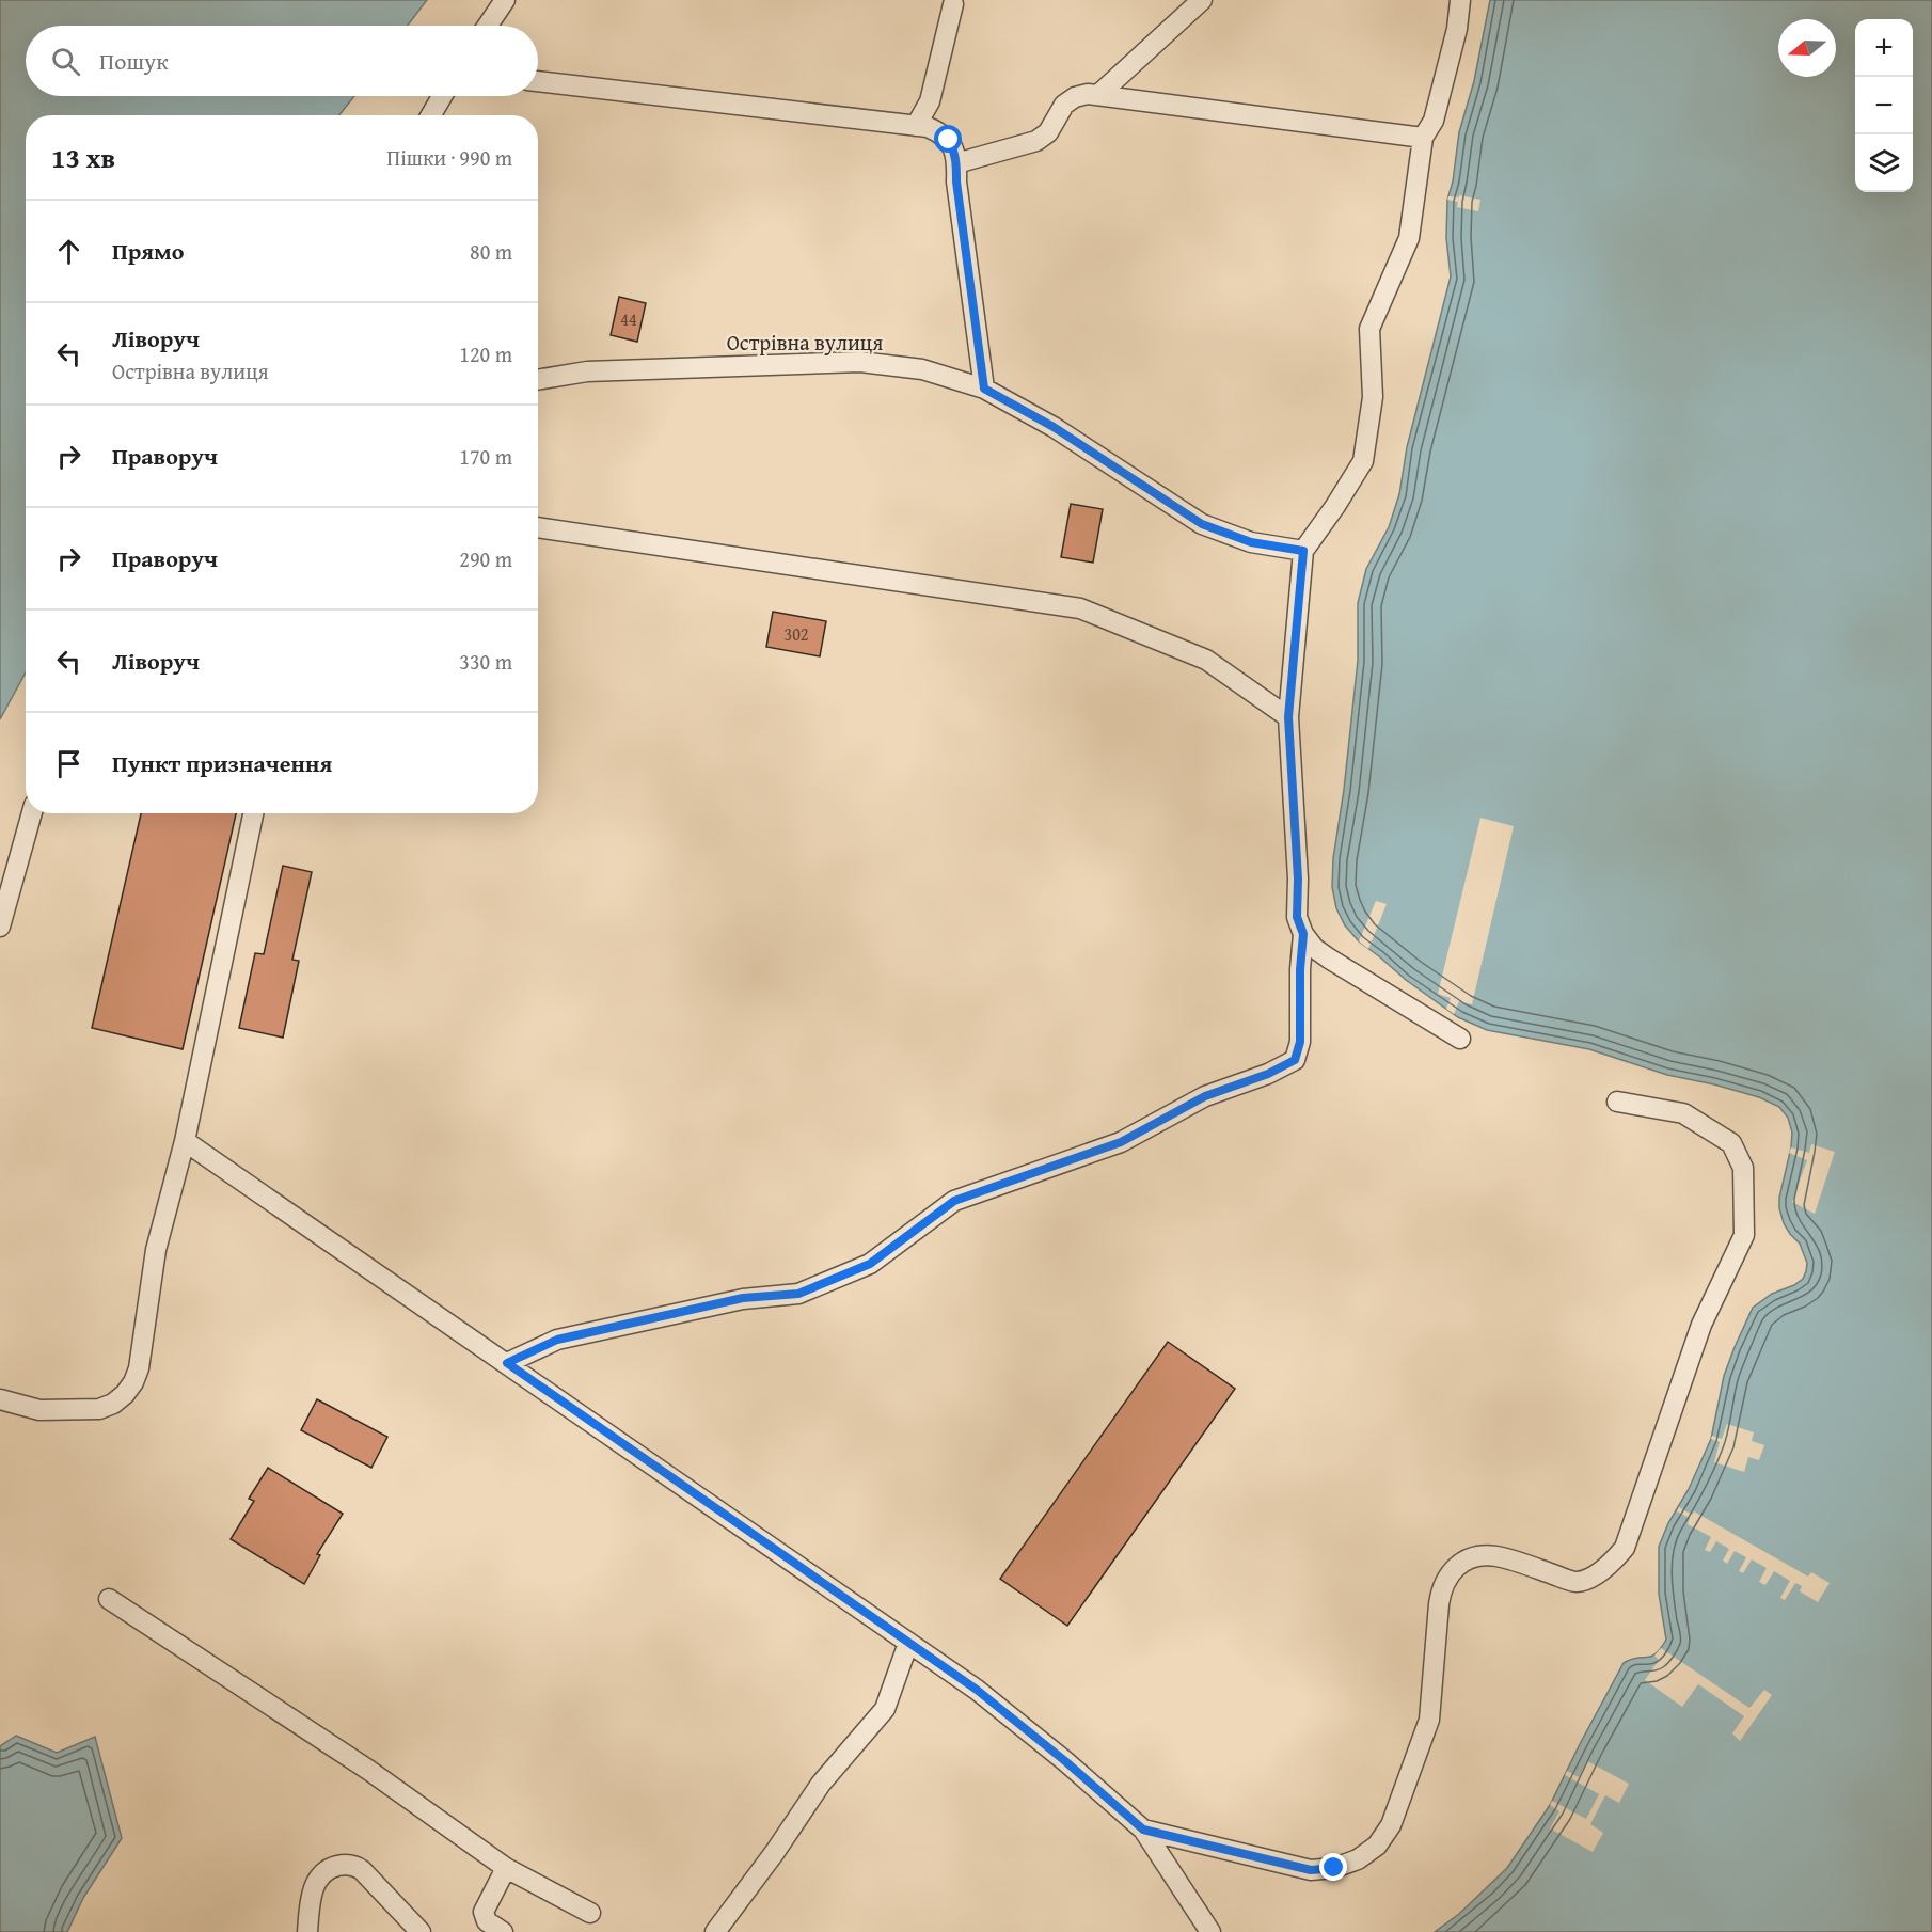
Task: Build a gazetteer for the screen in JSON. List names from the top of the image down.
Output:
{
  "streets": {
    "street": ["Острівна вулиця"]
  },
  "house_numbers": ["44", "302"],
  "north": "left",
  "page": {
    "map_buttons": ["+", "−"],
    "search": "Пошук",
    "heading": ["13 хв", "Пішки · 990 m"],
    "list": [
      ["Прямо", "80 m"],
      ["Ліворуч", "Острівна вулиця", "120 m"],
      ["Праворуч", "170 m"],
      ["Праворуч", "290 m"],
      ["Ліворуч", "330 m"],
      "Пункт призначення"
    ]
  }
}
